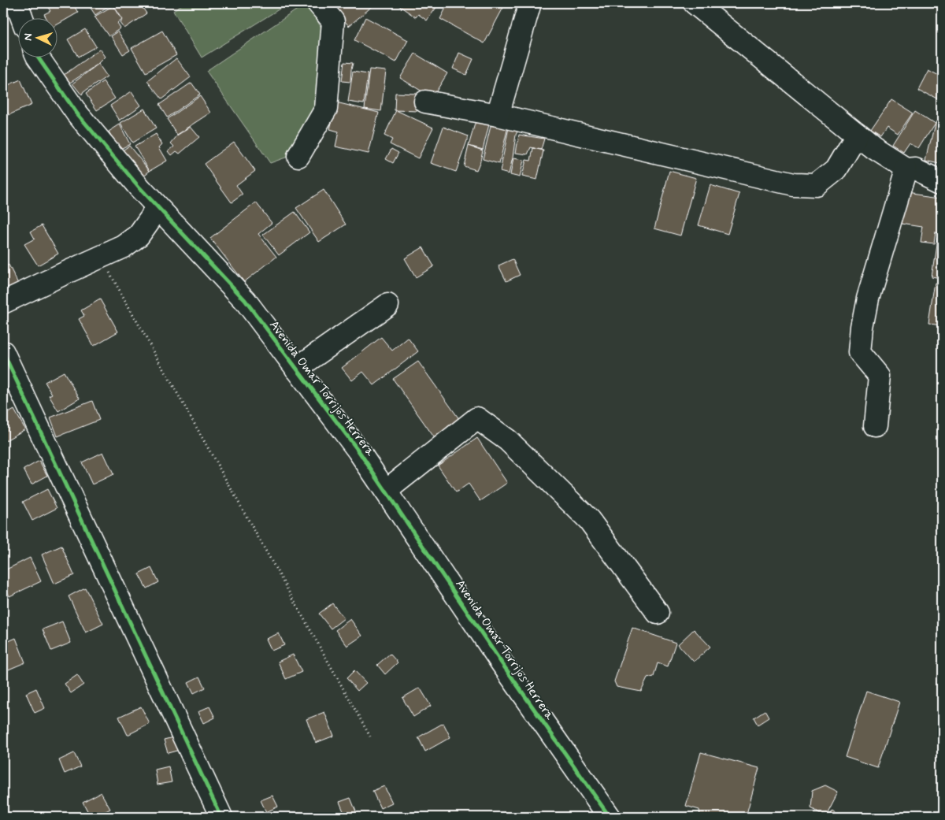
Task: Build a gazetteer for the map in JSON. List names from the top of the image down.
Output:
{
  "streets": {
    "street": ["Avenida Omar Torrijos Herrera"]
  },
  "north": "left"
}
